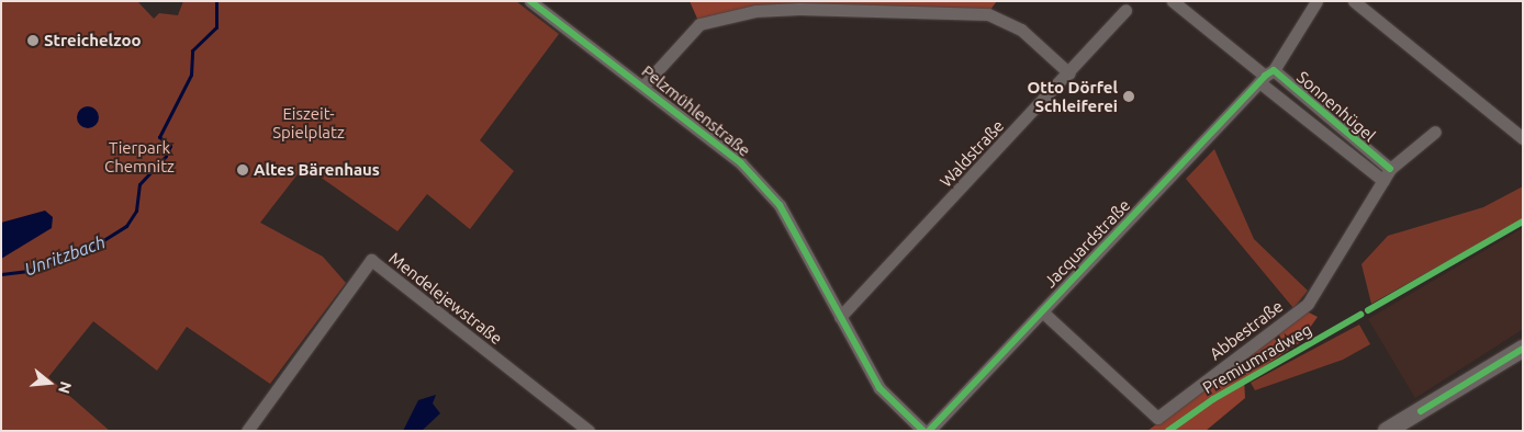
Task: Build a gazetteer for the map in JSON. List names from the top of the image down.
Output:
{
  "streets": {
    "street": [
      "Sonnenhügel",
      "Pelzmühlenstraße",
      "Waldstraße",
      "Jacquardstraße",
      "Mendelejewstraße",
      "Abbestraße"
    ],
    "cycle path": ["Premiumradweg"]
  },
  "crossings": [
    ["Sonnenhügel", "Jacquardstraße"],
    ["Sonnenhügel", "Abbestraße"],
    ["Pelzmühlenstraße", "Waldstraße"],
    ["Jacquardstraße", "Abbestraße"]
  ],
  "water": ["Unritzbach"],
  "parks": ["Eiszeit- Spielplatz", "Tierpark Chemnitz"],
  "places": ["Streichelzoo", "Otto Dörfel Schleiferei", "Altes Bärenhaus"],
  "north": "right"
}
